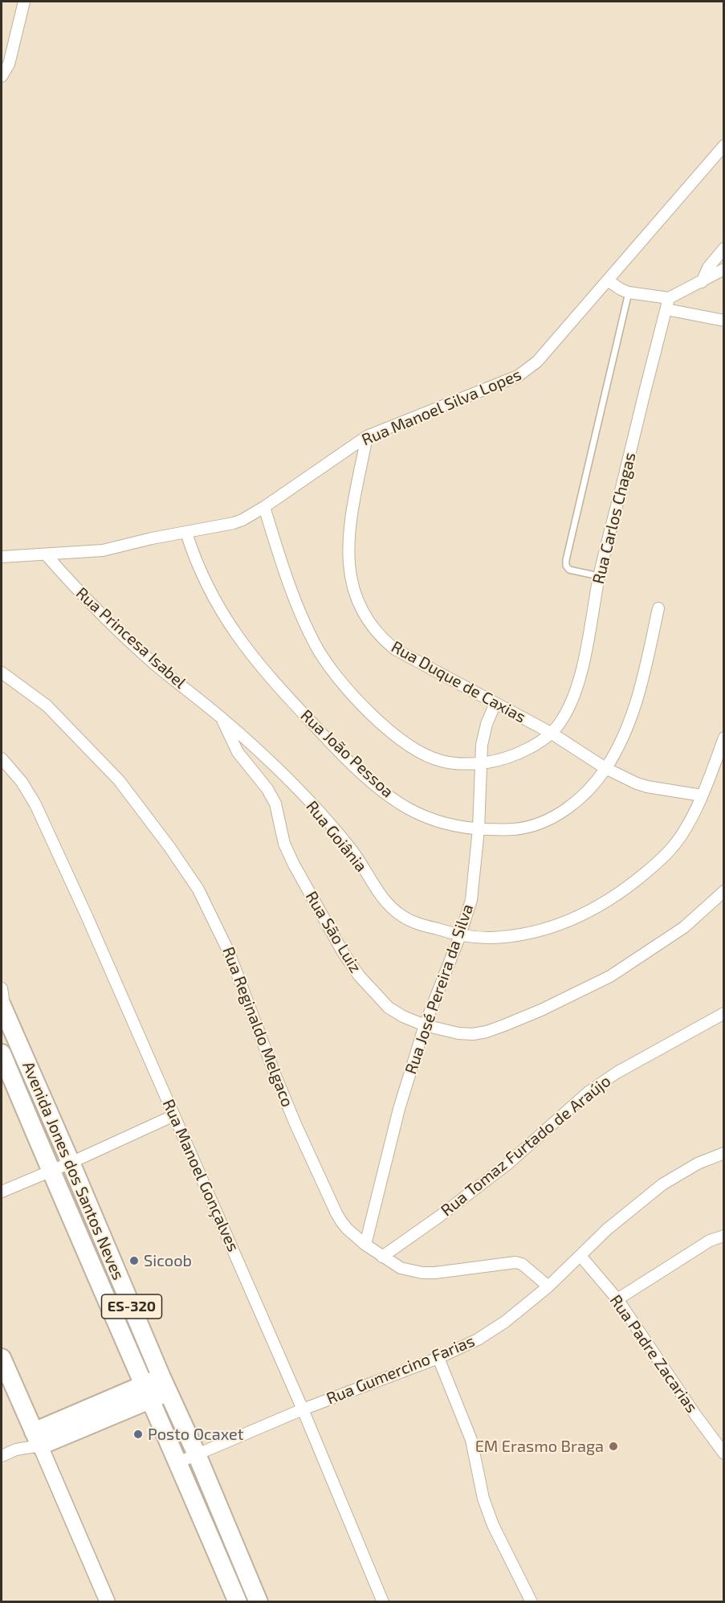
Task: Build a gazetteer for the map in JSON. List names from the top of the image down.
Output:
{
  "streets": {
    "main road": ["Avenida Jones dos Santos Neves", "ES-320"],
    "street": [
      "Rua Manoel Silva Lopes",
      "Rua Carlos Chagas",
      "Rua Princesa Isabel",
      "Rua Duque de Caxias",
      "Rua João Pessoa",
      "Rua Goiânia",
      "Rua São Luiz",
      "Rua José Pereira da Silva",
      "Rua Reginaldo Melgaco",
      "Rua Tomaz Furtado de Araújo",
      "Rua Manoel Gonçalves",
      "Rua Padre Zacarias",
      "Rua Gumercino Farias"
    ]
  },
  "crossings": [
    ["Rua Manoel Silva Lopes", "Rua Carlos Chagas"],
    ["Rua Manoel Silva Lopes", "Rua Princesa Isabel"],
    ["Rua Manoel Silva Lopes", "Rua Duque de Caxias"],
    ["Rua Manoel Silva Lopes", "Rua João Pessoa"],
    ["Rua Carlos Chagas", "Rua Duque de Caxias"],
    ["Rua Carlos Chagas", "Rua José Pereira da Silva"],
    ["Rua Princesa Isabel", "Rua Goiânia"],
    ["Rua Princesa Isabel", "Rua São Luiz"],
    ["Rua Duque de Caxias", "Rua João Pessoa"],
    ["Rua Duque de Caxias", "Rua Goiânia"],
    ["Rua Duque de Caxias", "Rua José Pereira da Silva"],
    ["Rua João Pessoa", "Rua José Pereira da Silva"],
    ["Rua Goiânia", "Rua São Luiz"],
    ["Rua Goiânia", "Rua José Pereira da Silva"],
    ["Rua São Luiz", "Rua José Pereira da Silva"],
    ["Rua José Pereira da Silva", "Rua Reginaldo Melgaco"],
    ["Rua Reginaldo Melgaco", "Rua Tomaz Furtado de Araújo"],
    ["Rua Reginaldo Melgaco", "Rua Gumercino Farias"],
    ["Avenida Jones dos Santos Neves", "Rua Gumercino Farias"],
    ["Rua Manoel Gonçalves", "Rua Gumercino Farias"],
    ["Rua Padre Zacarias", "Rua Gumercino Farias"]
  ],
  "places": ["Sicoob", "Posto Ocaxet", "EM Erasmo Braga"]
}
